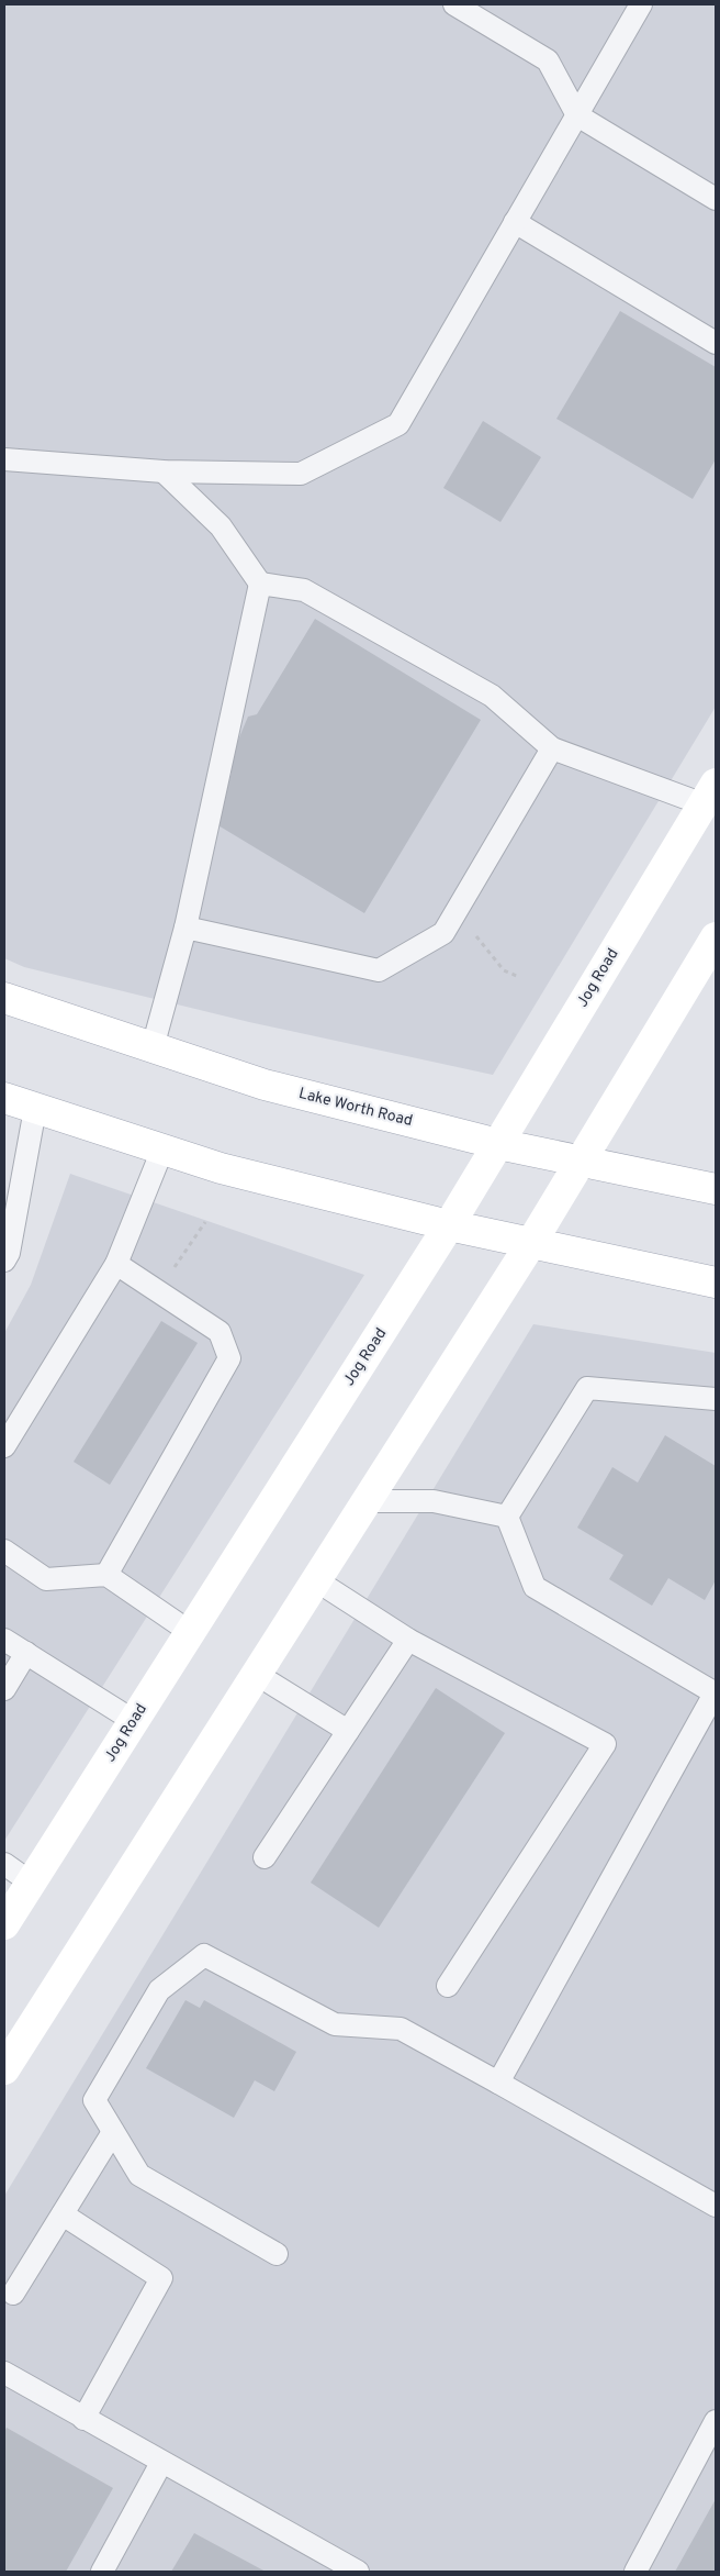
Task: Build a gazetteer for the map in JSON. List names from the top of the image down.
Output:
{
  "streets": {
    "main road": ["Jog Road", "Lake Worth Road"]
  },
  "crossings": [
    ["Jog Road", "Lake Worth Road"]
  ]
}
